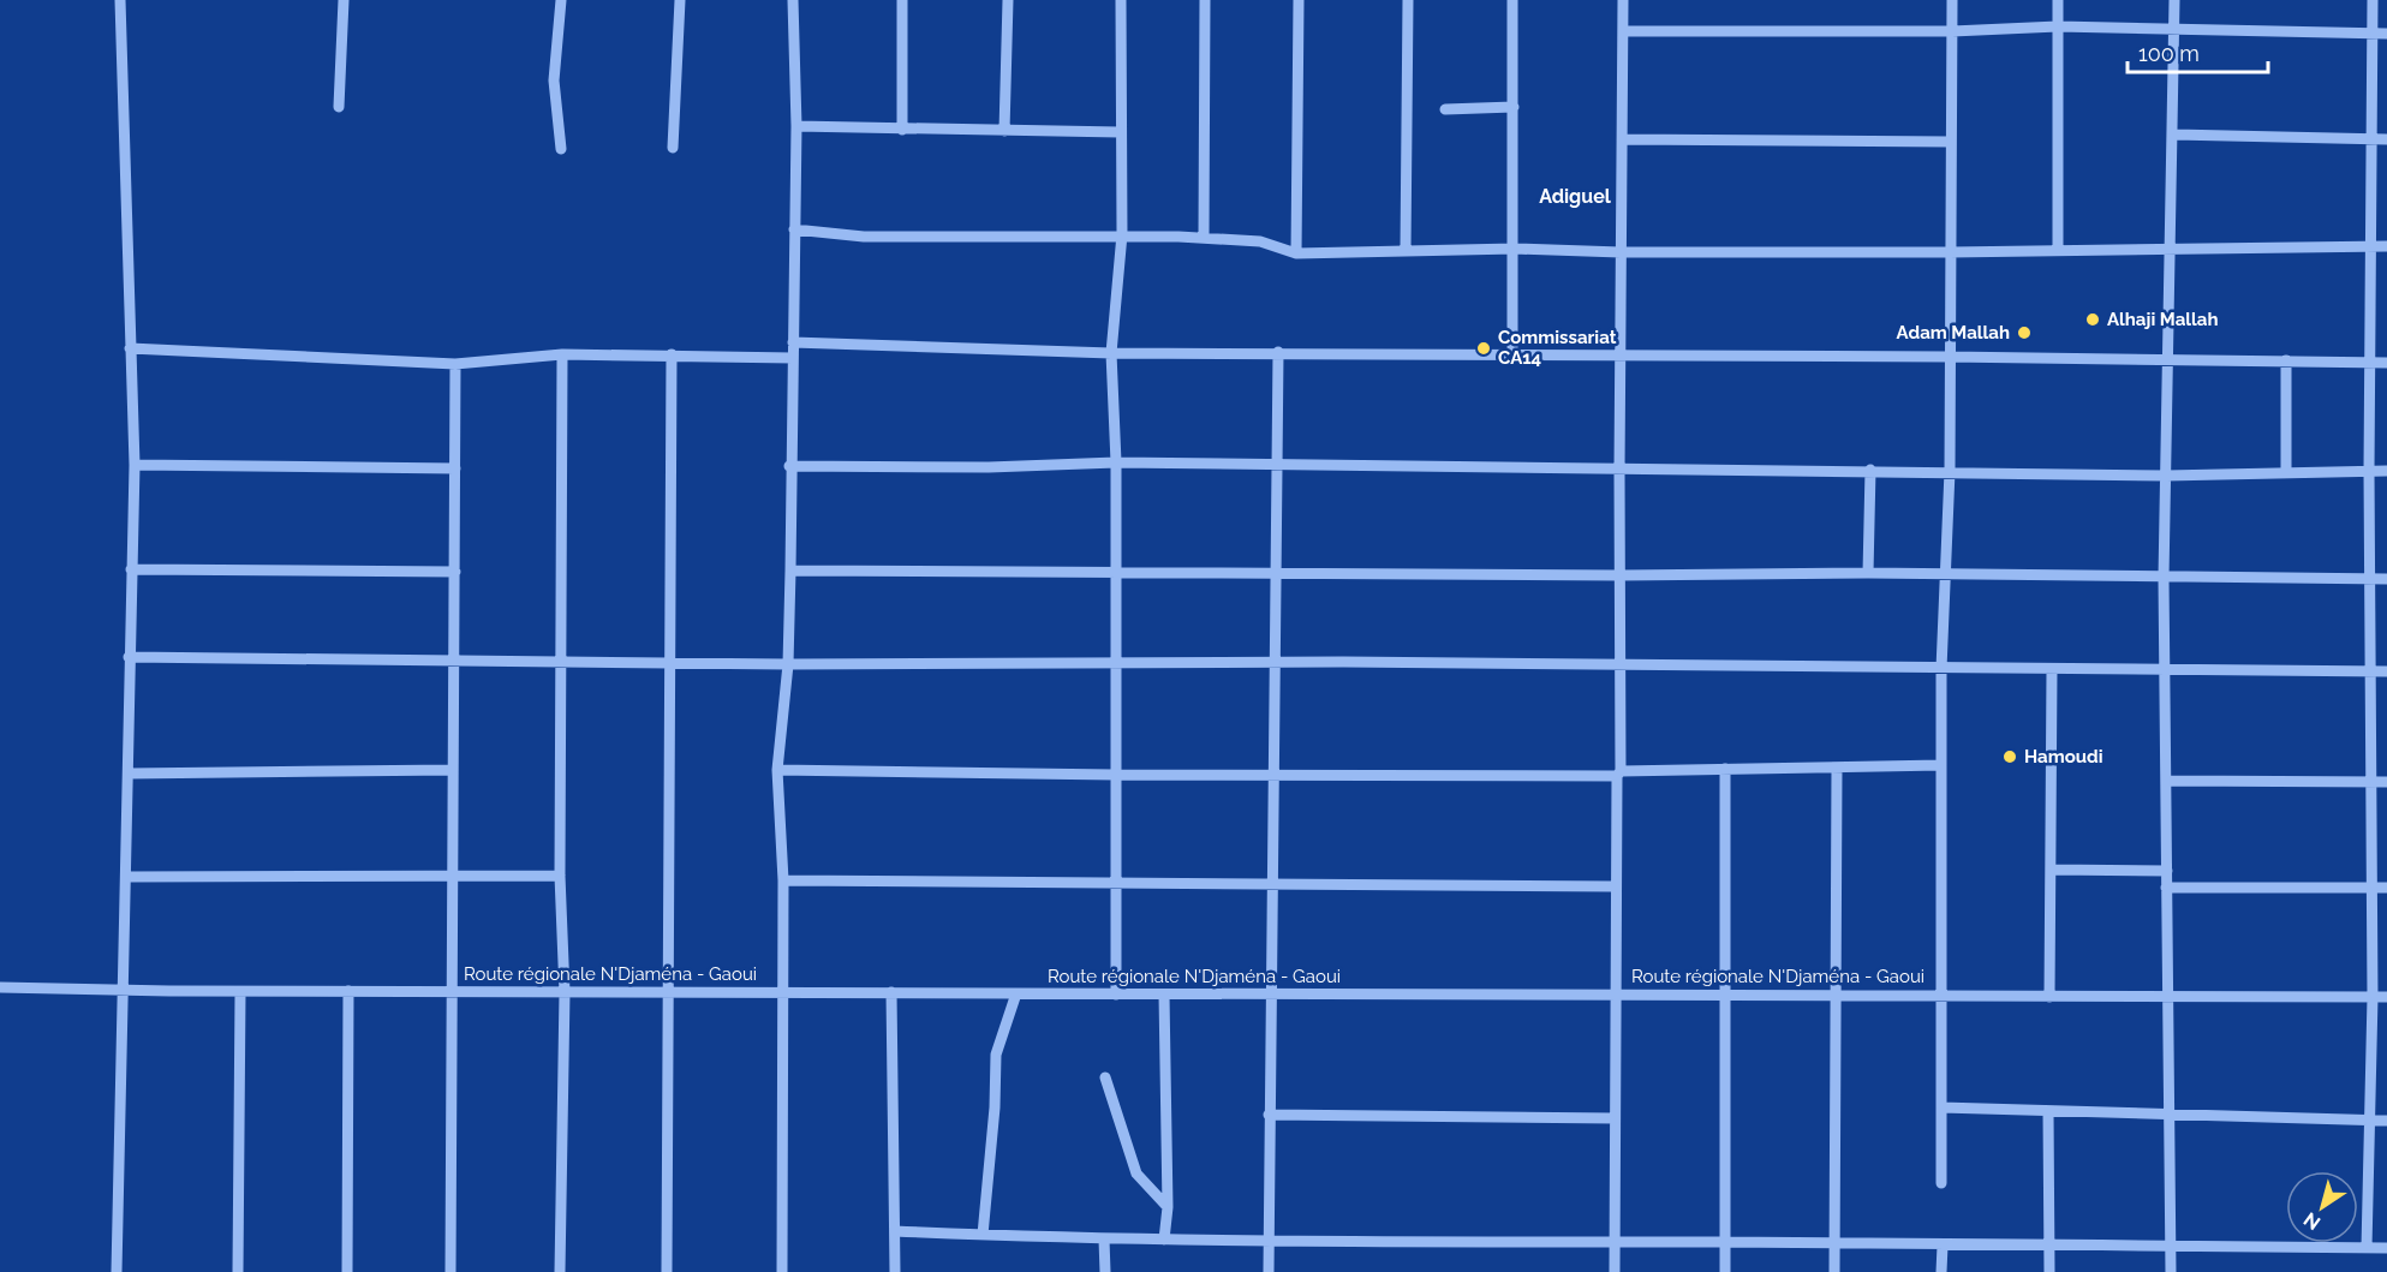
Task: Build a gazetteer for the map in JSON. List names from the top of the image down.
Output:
{
  "streets": {
    "street": ["Route régionale N'Djaména - Gaoui"]
  },
  "districts": ["Adiguel"],
  "places": [
    "Alhaji Mallah",
    "Adam Mallah",
    "Commissariat CA14",
    "Hamoudi"
  ],
  "scale_bar": "100 m",
  "north": "bottom left"
}
